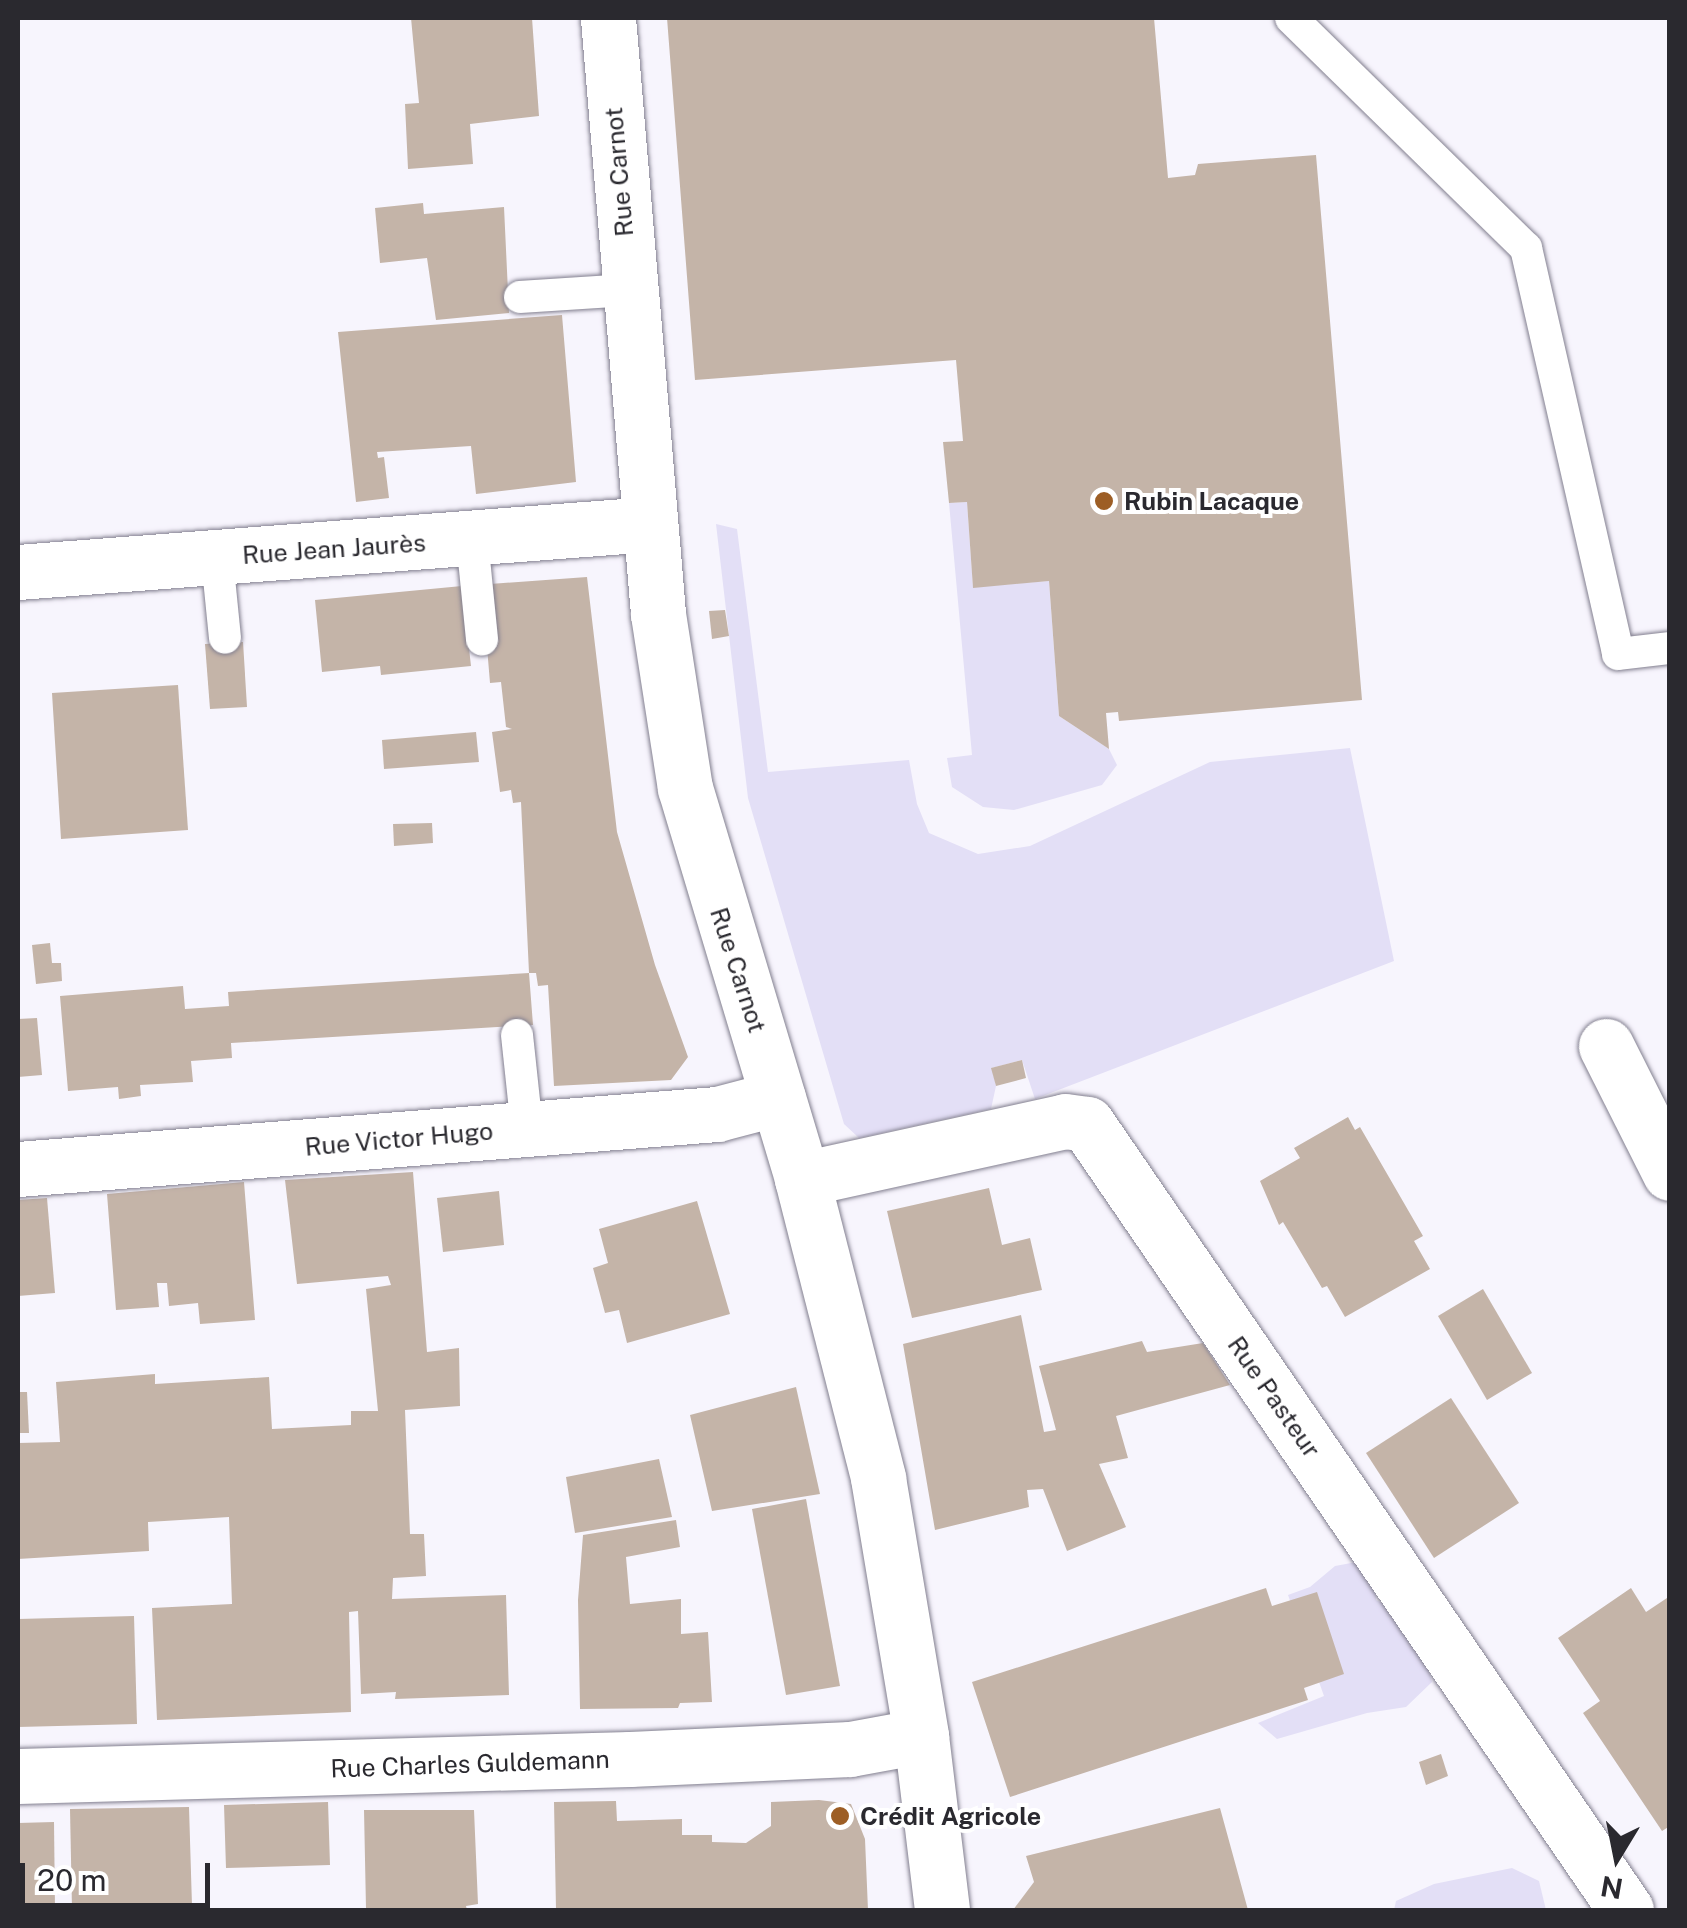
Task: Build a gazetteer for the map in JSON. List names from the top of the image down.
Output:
{
  "streets": {
    "street": [
      "Rue Carnot",
      "Rue Jean Jaurès",
      "Rue Victor Hugo",
      "Rue Pasteur",
      "Rue Charles Guldemann"
    ]
  },
  "crossings": [
    ["Rue Carnot", "Rue Jean Jaurès"],
    ["Rue Carnot", "Rue Victor Hugo"],
    ["Rue Carnot", "Rue Pasteur"],
    ["Rue Carnot", "Rue Charles Guldemann"]
  ],
  "places": ["Rubin Lacaque", "Crédit Agricole"],
  "scale_bar": "20 m",
  "north": "bottom"
}
